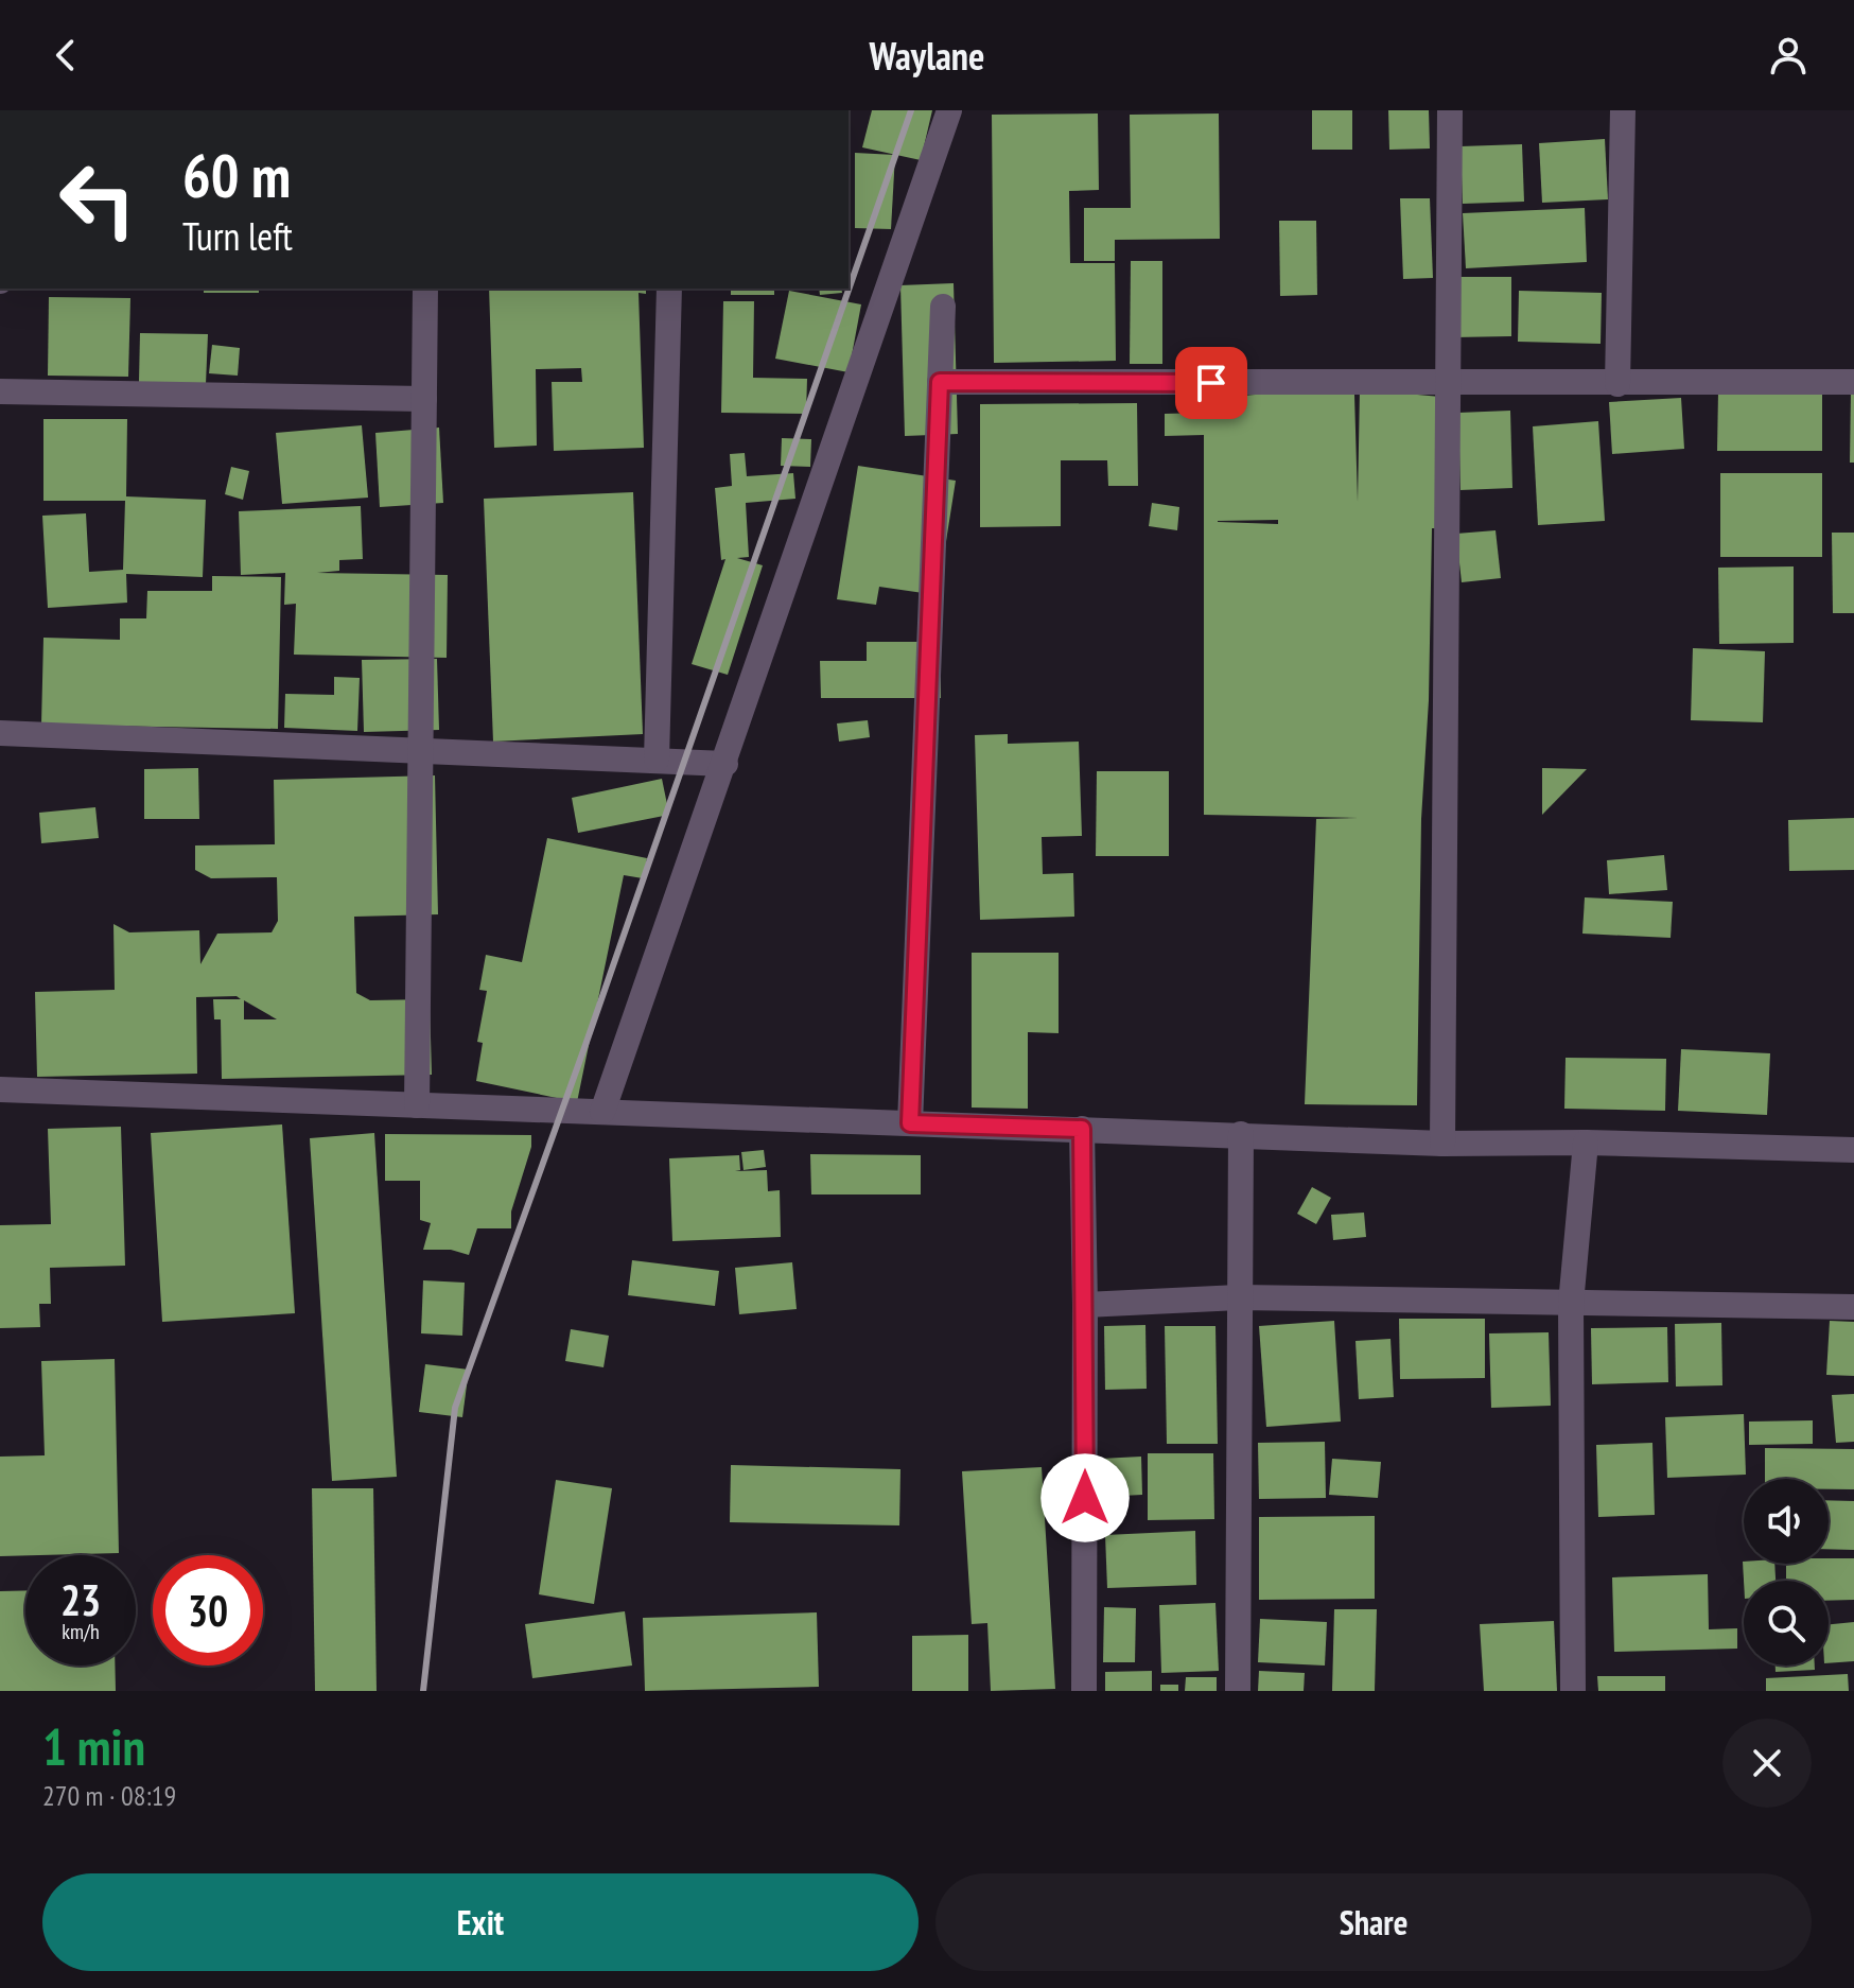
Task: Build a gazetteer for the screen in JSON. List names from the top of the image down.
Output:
{
  "page": {
    "header": "Waylane",
    "turn": ["60 m", "Turn left"],
    "speed": "23 km/h",
    "limit": "30",
    "heading": ["1 min", "270 m · 08:19"],
    "buttons": ["Exit", "Share"]
  }
}
